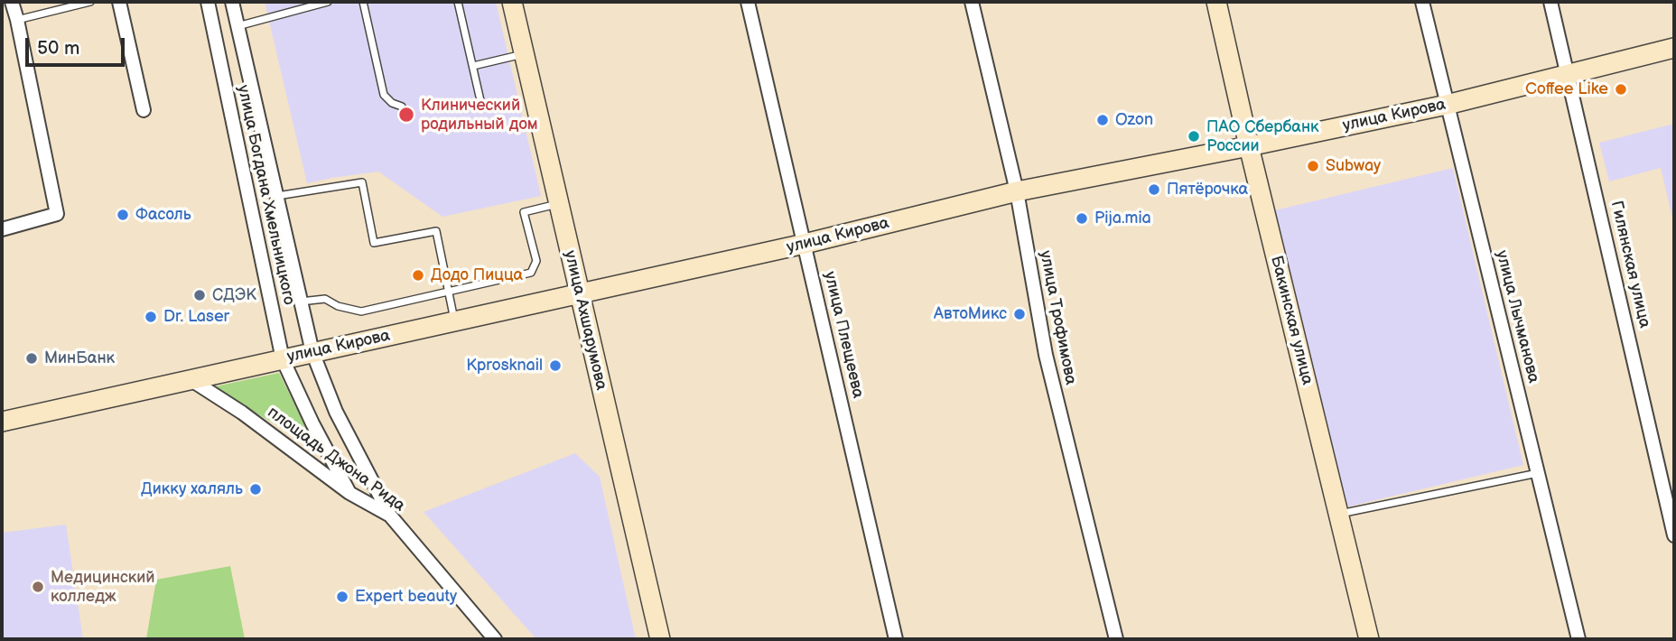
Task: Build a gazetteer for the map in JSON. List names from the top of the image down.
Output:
{
  "streets": {
    "main road": ["улица Кирова", "улица Ахшарумова", "Бакинская улица"],
    "street": [
      "улица Богдана Хмельницкого",
      "Гилянская улица",
      "улица Лычманова",
      "улица Трофимова",
      "улица Плещеева",
      "площадь Джона Рида"
    ]
  },
  "crossings": [
    ["улица Кирова", "улица Богдана Хмельницкого"],
    ["улица Кирова", "Гилянская улица"],
    ["улица Кирова", "улица Лычманова"],
    ["улица Кирова", "улица Трофимова"],
    ["улица Кирова", "улица Ахшарумова"],
    ["улица Кирова", "Бакинская улица"],
    ["улица Кирова", "улица Плещеева"],
    ["улица Кирова", "площадь Джона Рида"],
    ["улица Богдана Хмельницкого", "площадь Джона Рида"]
  ],
  "places": [
    "Coffee Like",
    "Клинический родильный дом",
    "Ozon",
    "ПАО Сбербанк России",
    "Subway",
    "Пятёрочка",
    "Фасоль",
    "Pija.mia",
    "Додо Пицца",
    "СДЭК",
    "АвтоМикс",
    "Dr. Laser",
    "МинБанк",
    "Kprosknail",
    "Дикку халяль",
    "Медицинский колледж",
    "Expert beauty"
  ],
  "scale_bar": "50 m"
}
